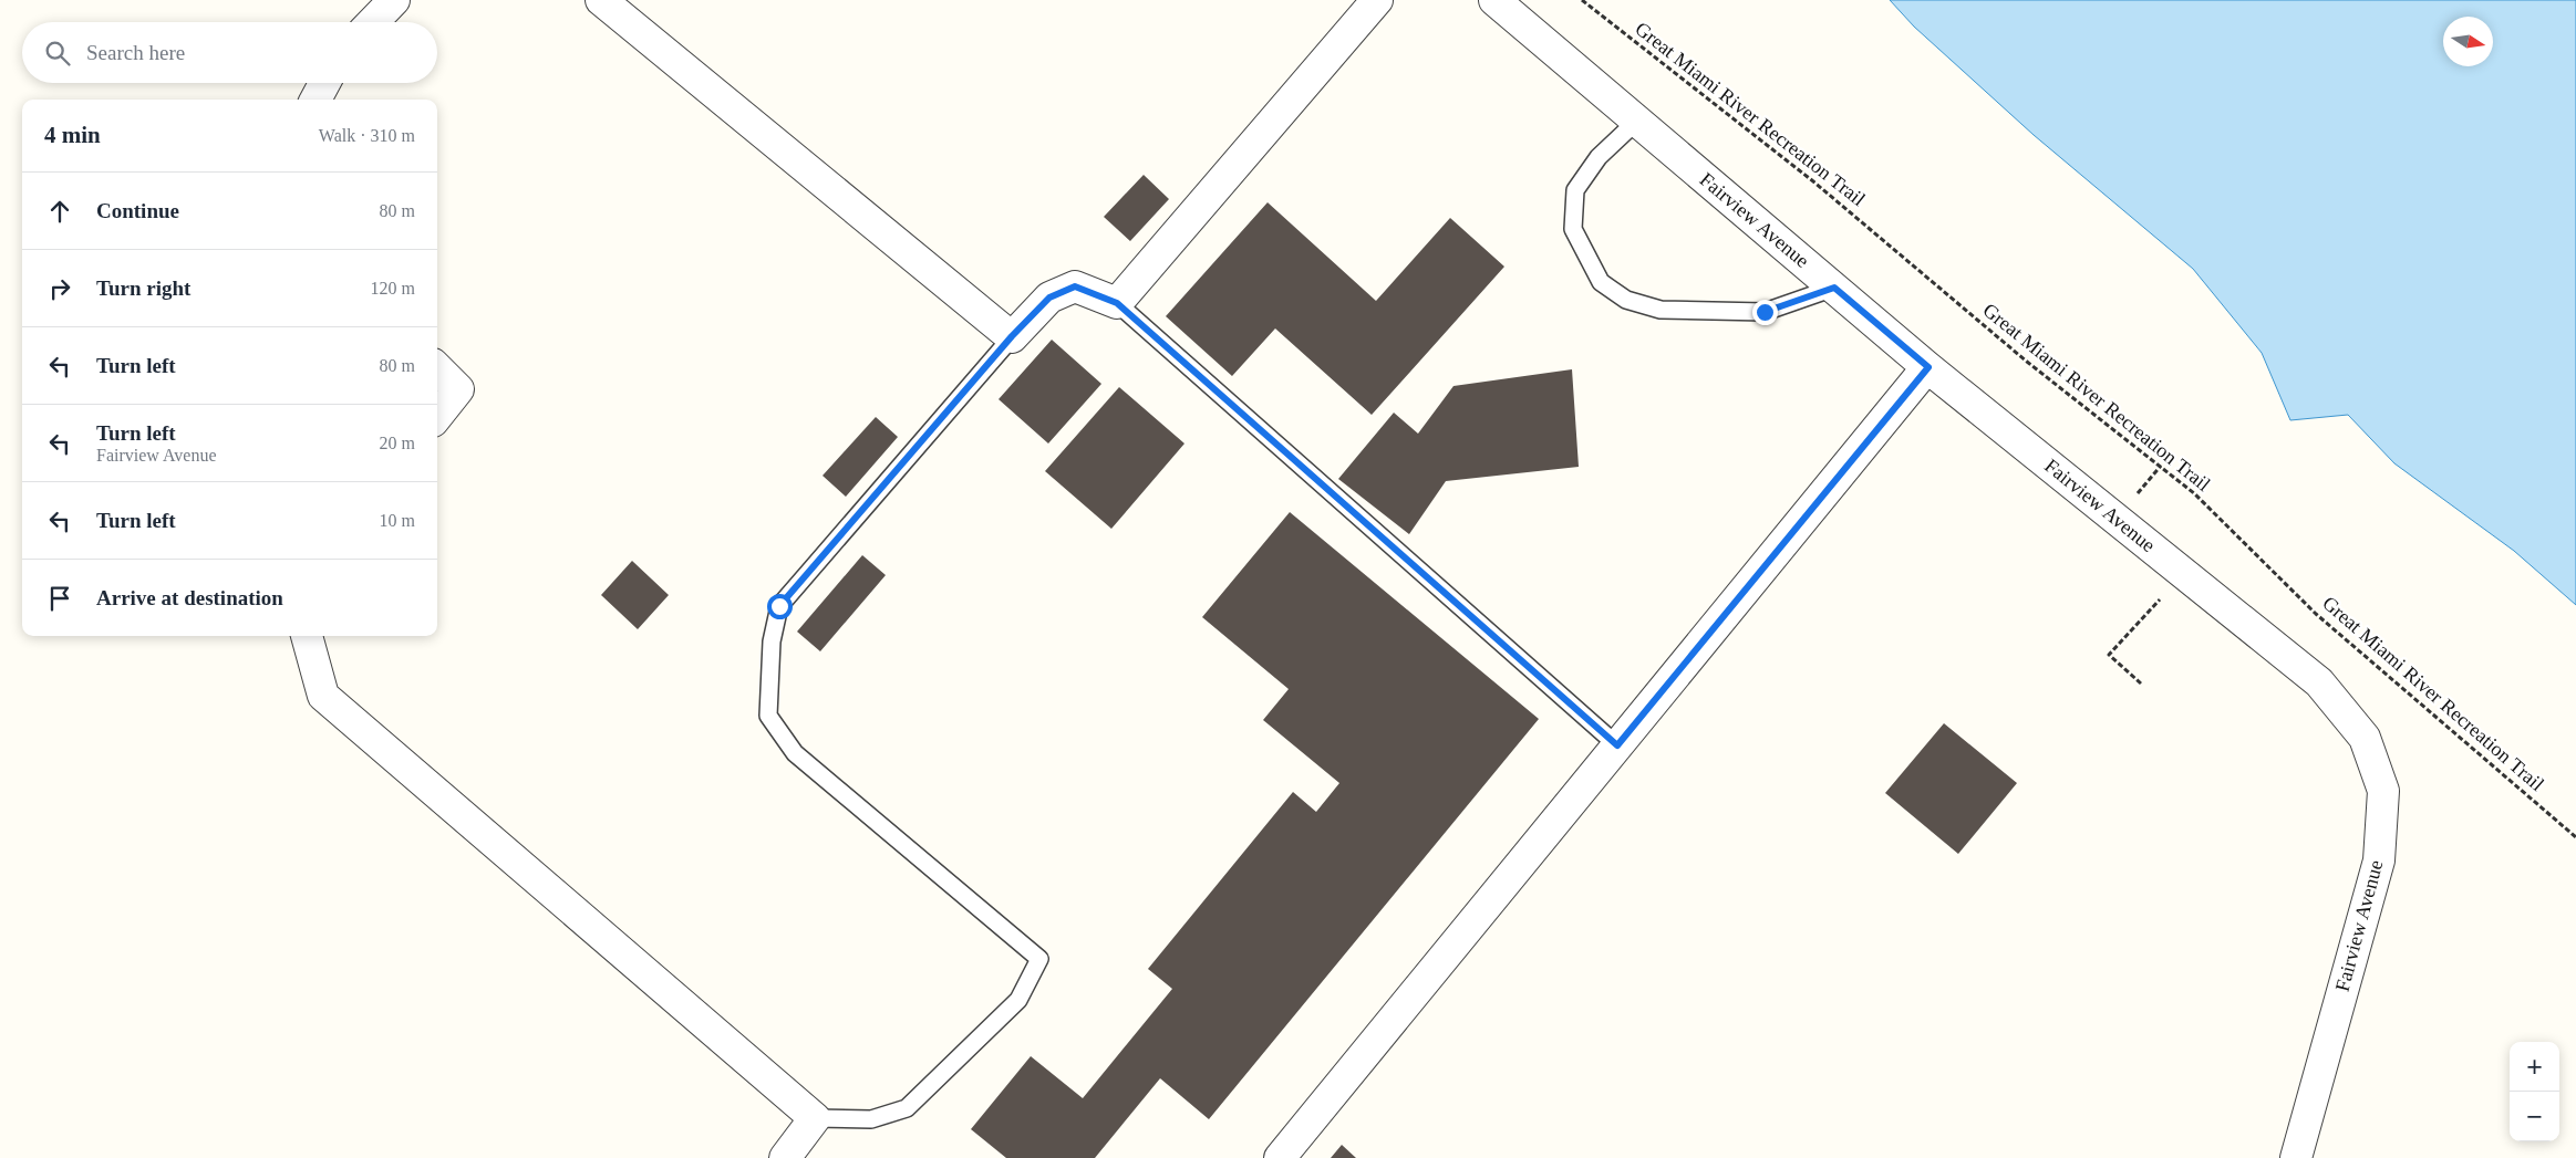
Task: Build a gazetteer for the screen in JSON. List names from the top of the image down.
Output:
{
  "streets": {
    "street": ["Fairview Avenue"],
    "path": ["Great Miami River Recreation Trail"]
  },
  "north": "right",
  "page": {
    "search": "Search here",
    "heading": ["4 min", "Walk · 310 m"],
    "list": [
      ["Continue", "80 m"],
      ["Turn right", "120 m"],
      ["Turn left", "80 m"],
      ["Turn left", "Fairview Avenue", "20 m"],
      ["Turn left", "10 m"],
      "Arrive at destination"
    ],
    "map_buttons": ["+", "−"]
  }
}
